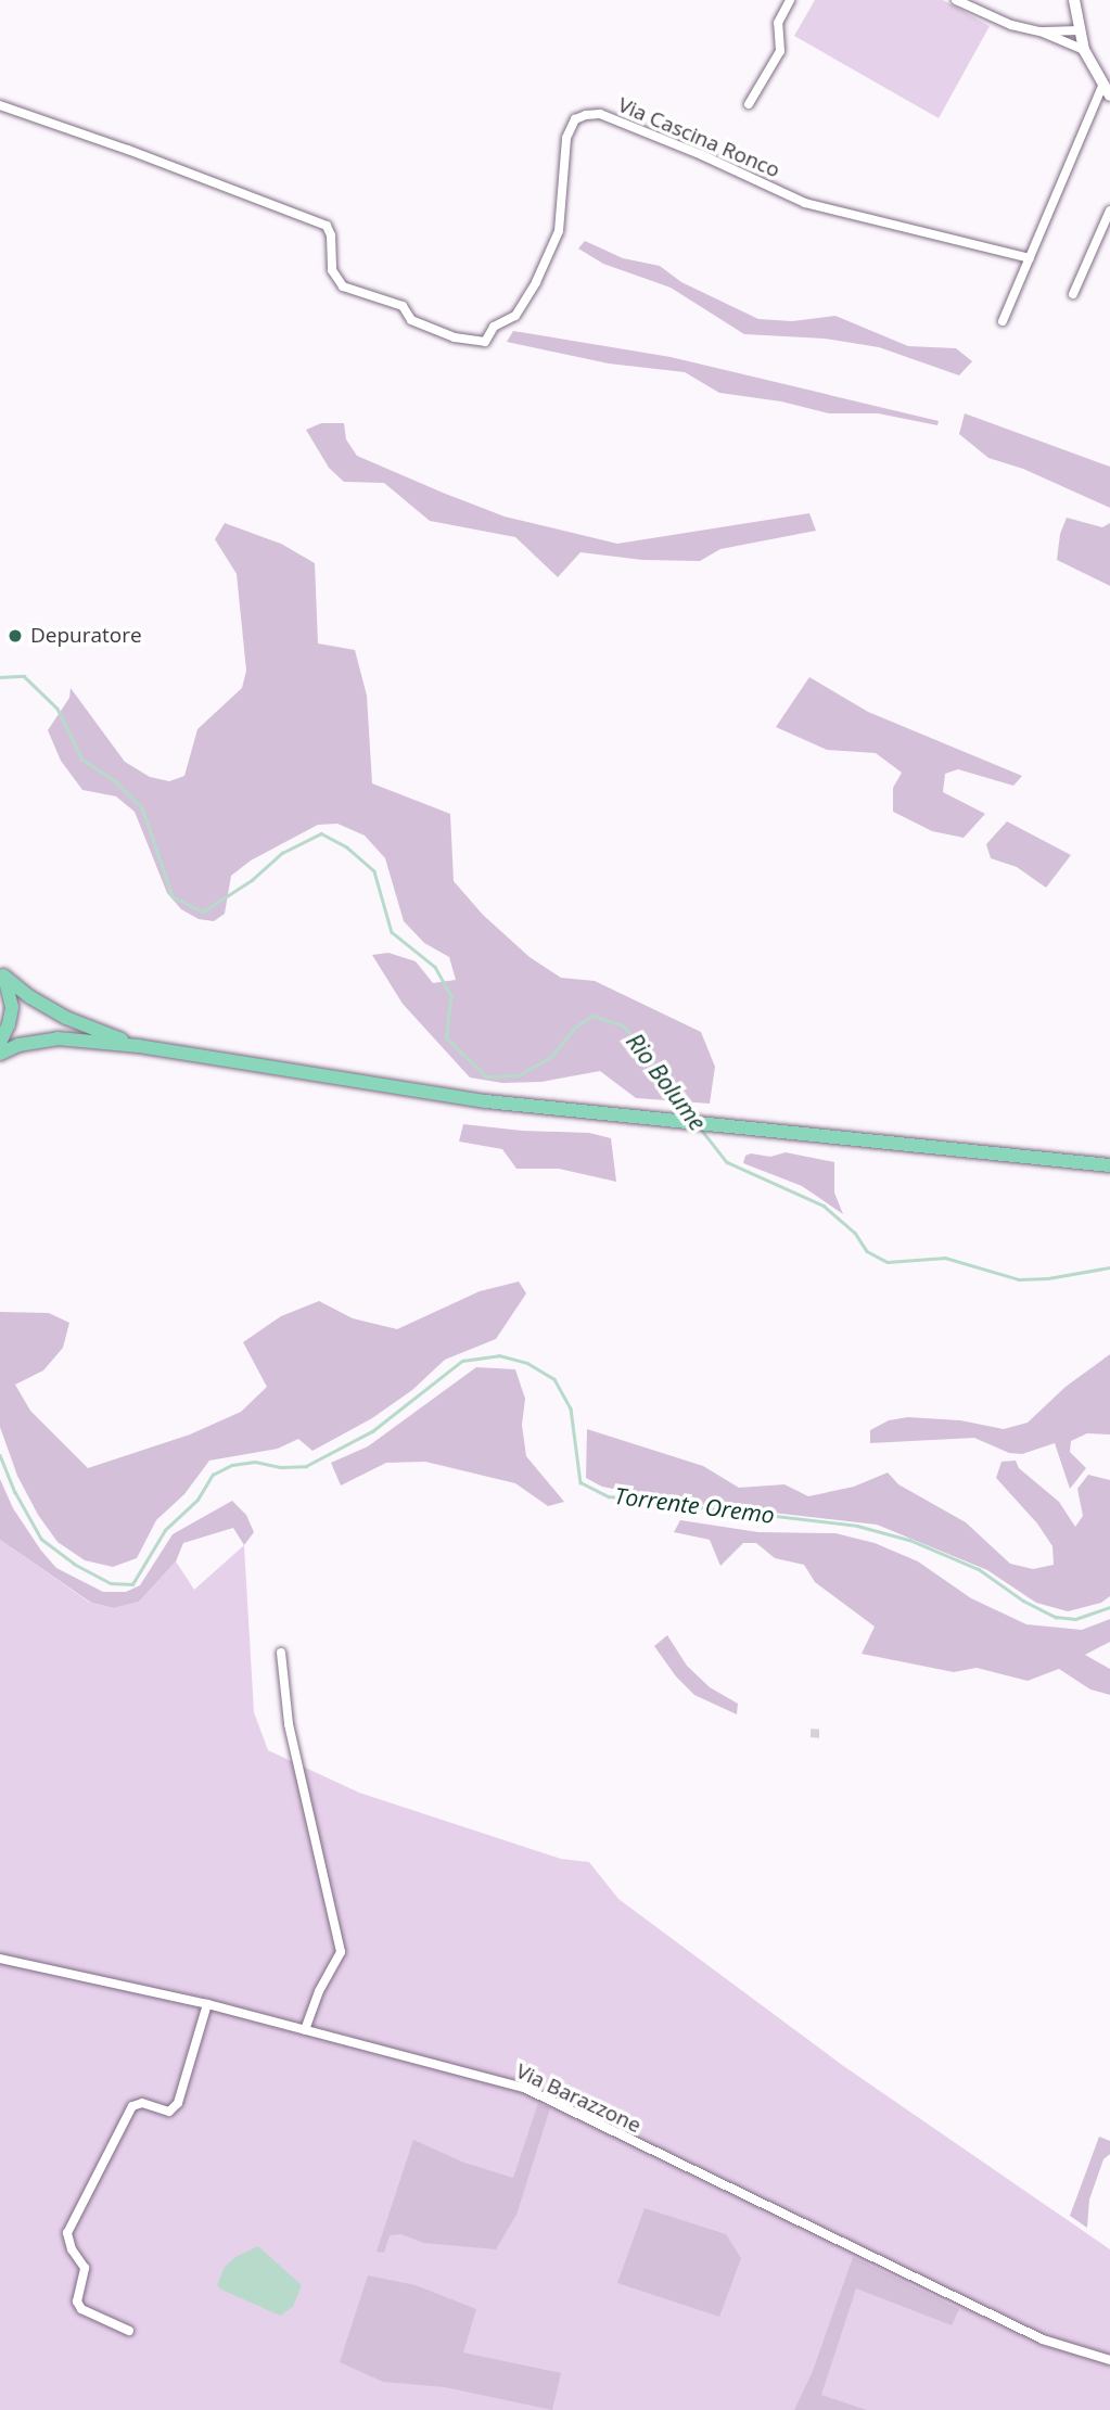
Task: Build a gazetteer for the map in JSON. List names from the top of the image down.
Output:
{
  "streets": {
    "street": ["Via Cascina Ronco", "Via Barazzone"]
  },
  "water": ["Rio Bolume", "Torrente Oremo"],
  "places": ["Depuratore"]
}
